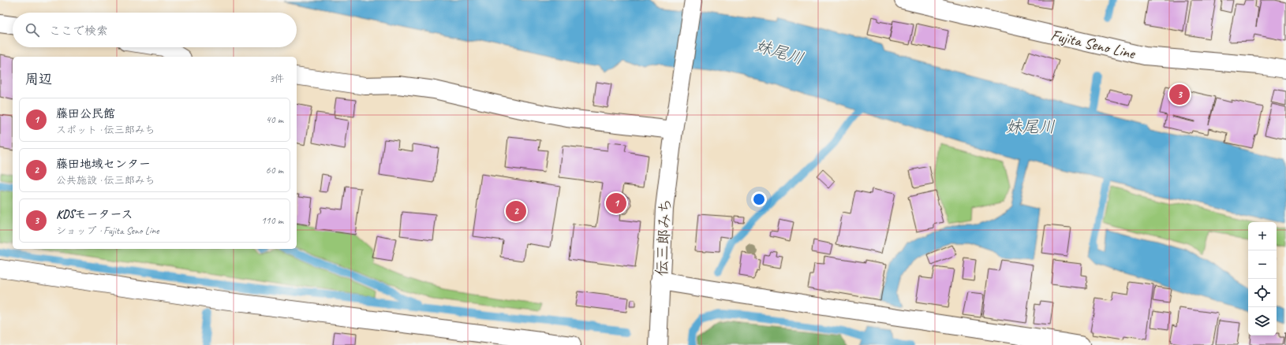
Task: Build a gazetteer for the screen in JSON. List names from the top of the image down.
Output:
{
  "streets": {
    "street": ["Fujita Seno Line", "伝三郎みち"]
  },
  "water": ["妹尾川"],
  "page": {
    "search": "ここで検索",
    "heading": ["周辺", "3件"],
    "pins": ["3", "1", "2"],
    "list": [
      {
        "mark": "1",
        "name": "藤田公民館",
        "note": "スポット · 伝三郎みち",
        "value": "40 m"
      },
      {
        "mark": "2",
        "name": "藤田地域センター",
        "note": "公共施設 · 伝三郎みち",
        "value": "60 m"
      },
      {
        "mark": "3",
        "name": "KDSモータース",
        "note": "ショップ · Fujita Seno Line",
        "value": "110 m"
      }
    ],
    "map_buttons": ["+", "−"]
  }
}
